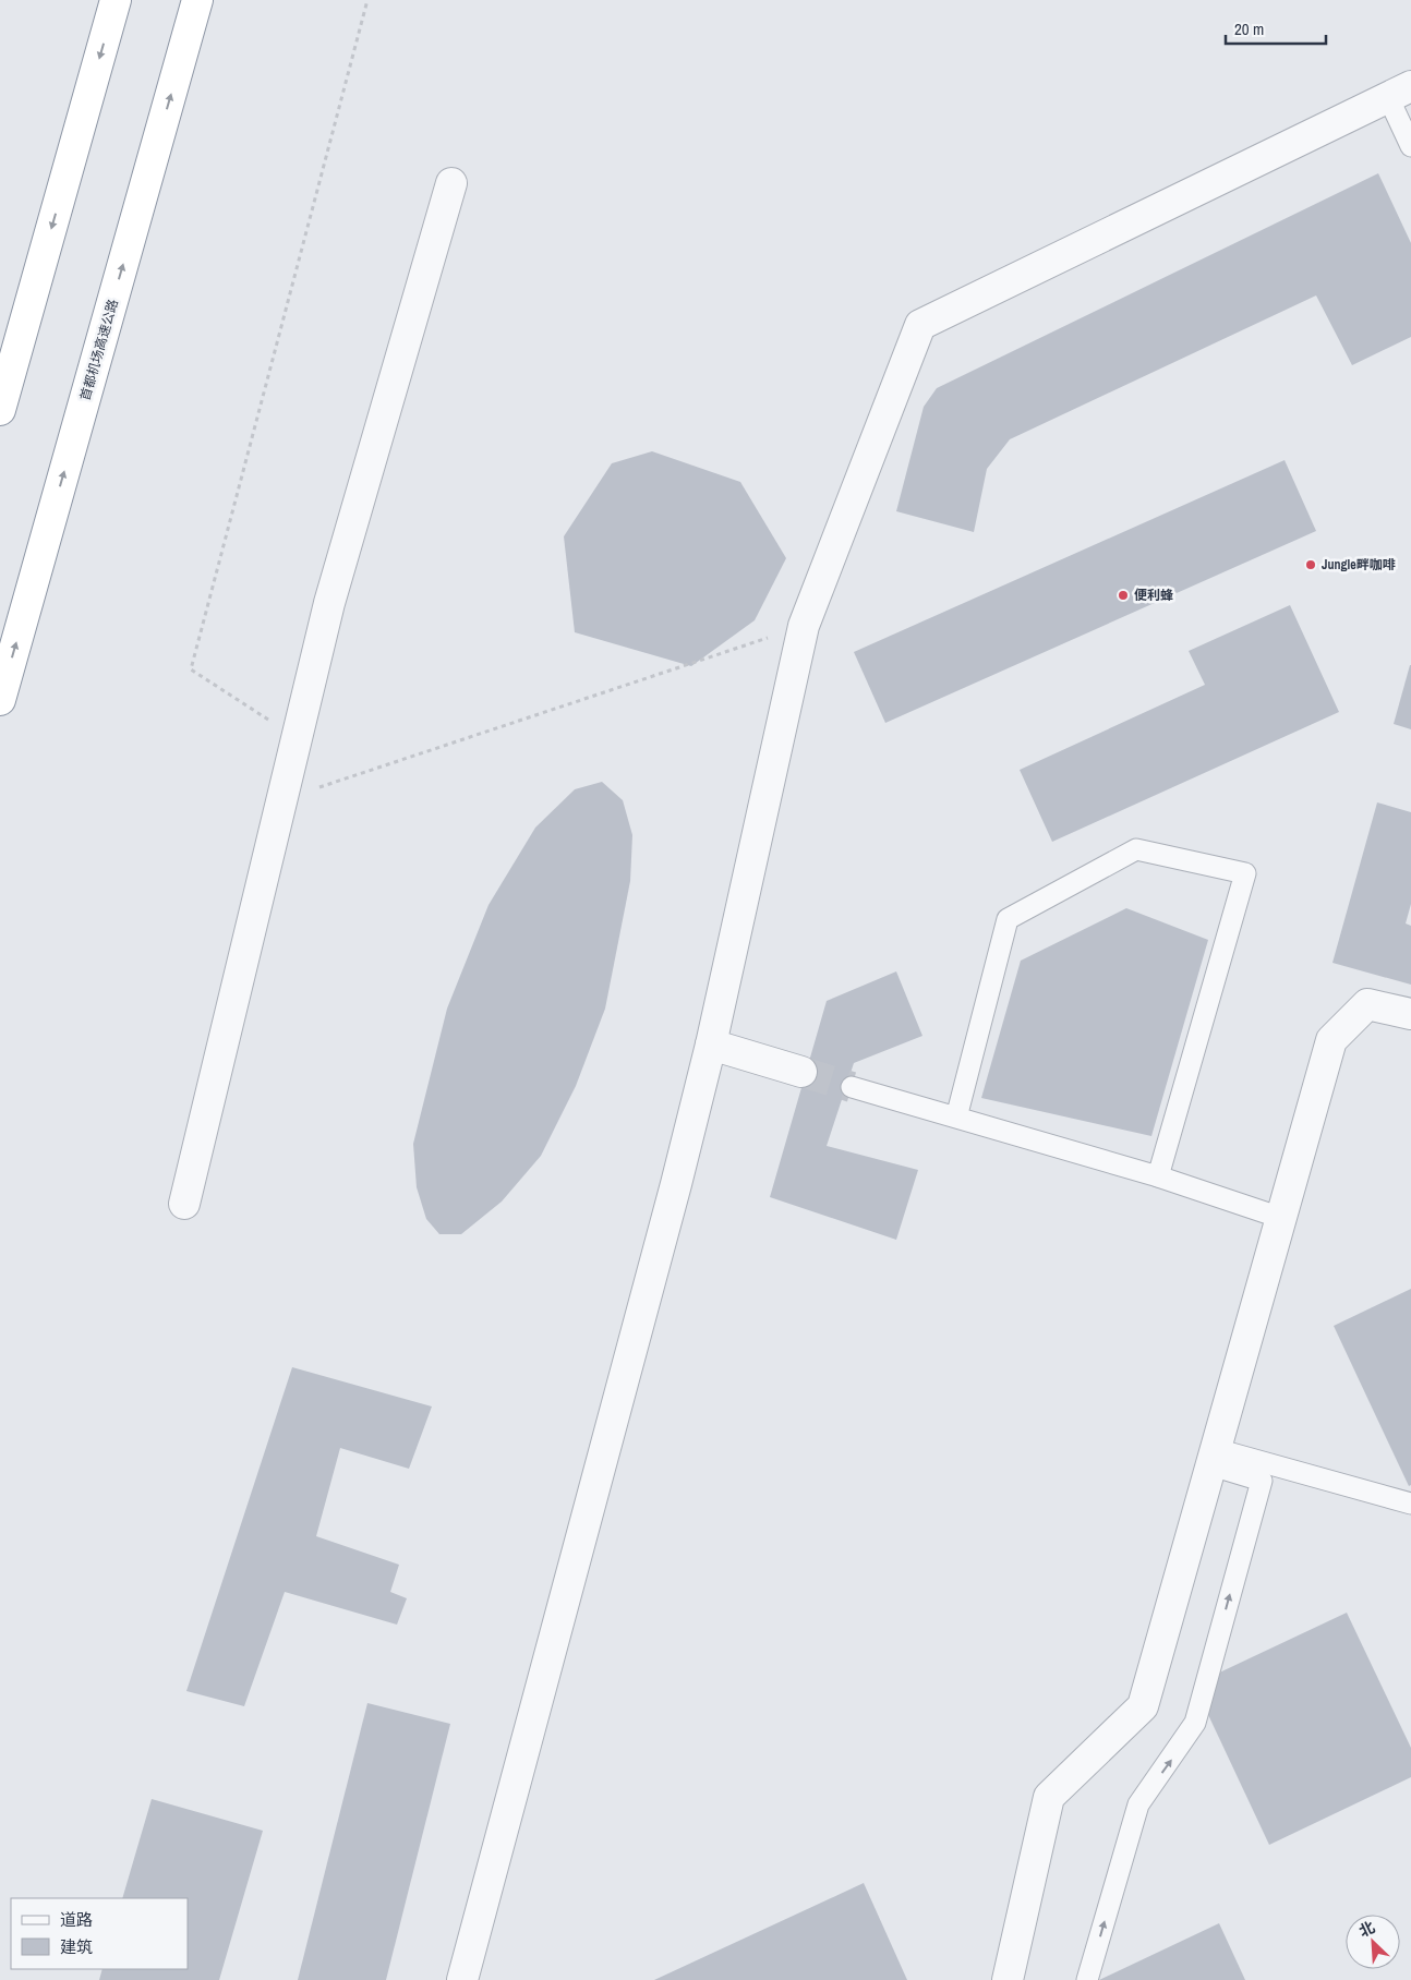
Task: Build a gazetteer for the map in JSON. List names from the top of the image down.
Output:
{
  "streets": {
    "highway": ["首都机场高速公路"]
  },
  "places": ["Jungle畔咖啡", "便利蜂"],
  "legend": ["道路", "建筑"],
  "scale_bar": "20 m",
  "north": "top left"
}
